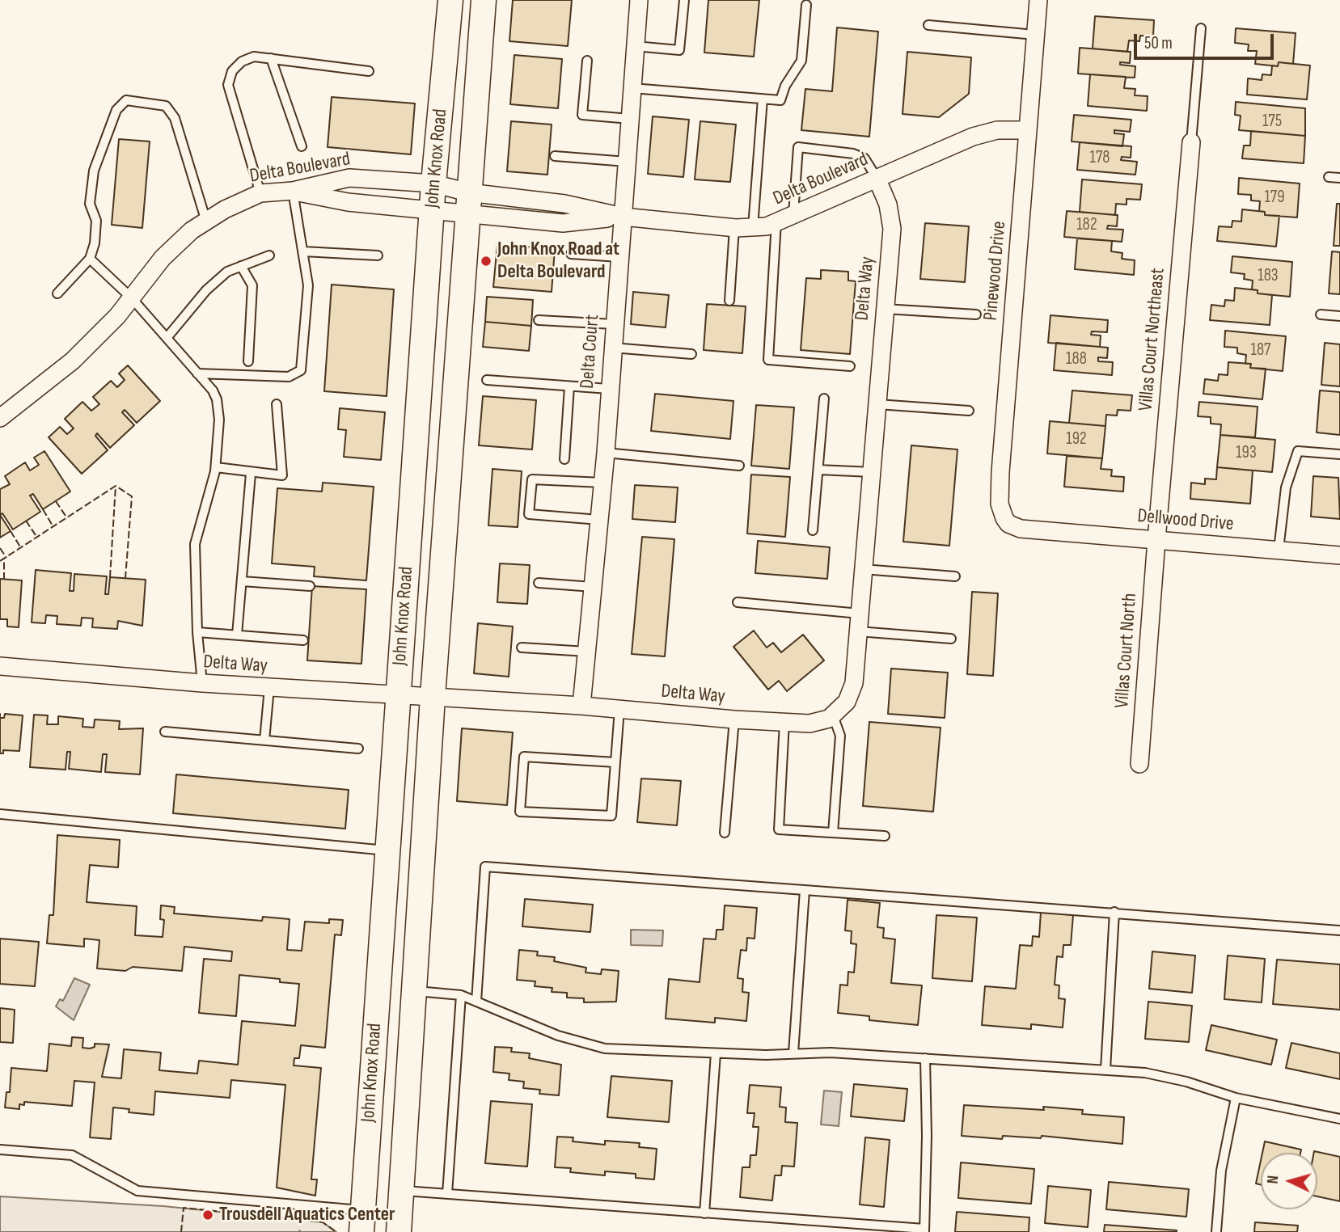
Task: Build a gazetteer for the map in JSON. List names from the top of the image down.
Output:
{
  "streets": {
    "main road": ["John Knox Road"],
    "street": [
      "Delta Boulevard",
      "Pinewood Drive",
      "Delta Way",
      "Villas Court Northeast",
      "Delta Court",
      "Dellwood Drive",
      "Villas Court North"
    ]
  },
  "crossings": [
    ["John Knox Road", "Delta Boulevard"],
    ["John Knox Road", "Delta Way"],
    ["Delta Boulevard", "Pinewood Drive"],
    ["Delta Boulevard", "Delta Way"],
    ["Delta Boulevard", "Delta Court"],
    ["Pinewood Drive", "Dellwood Drive"],
    ["Delta Way", "Delta Court"],
    ["Villas Court Northeast", "Dellwood Drive"],
    ["Villas Court Northeast", "Villas Court North"],
    ["Dellwood Drive", "Villas Court North"]
  ],
  "places": ["John Knox Road at Delta Boulevard", "Trousdell Aquatics Center"],
  "house_numbers": [
    "175",
    "178",
    "179",
    "182",
    "183",
    "187",
    "188",
    "192",
    "193"
  ],
  "scale_bar": "50 m",
  "north": "left"
}
